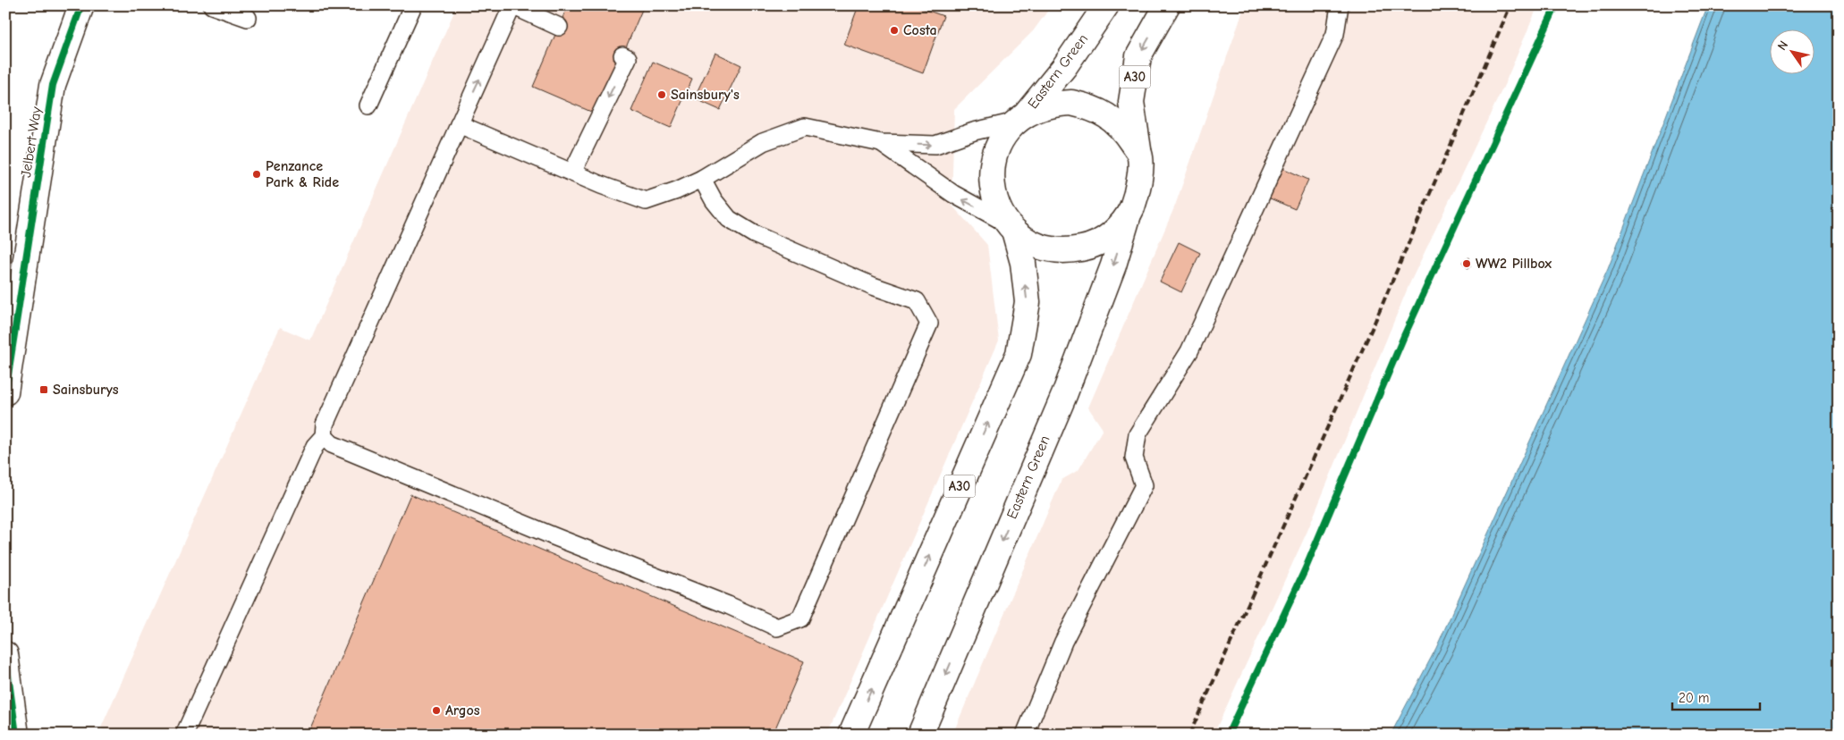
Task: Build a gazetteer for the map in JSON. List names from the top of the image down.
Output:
{
  "streets": {
    "main road": ["Eastern Green", "A30", "Jelbert Way"]
  },
  "crossings": [
    ["Eastern Green", "A30"]
  ],
  "places": {
    "other": [
      "Costa",
      "Sainsbury's",
      "Penzance Park & Ride",
      "WW2 Pillbox",
      "Argos"
    ],
    "transit": ["Sainsburys"]
  },
  "scale_bar": "20 m",
  "north": "top left"
}
